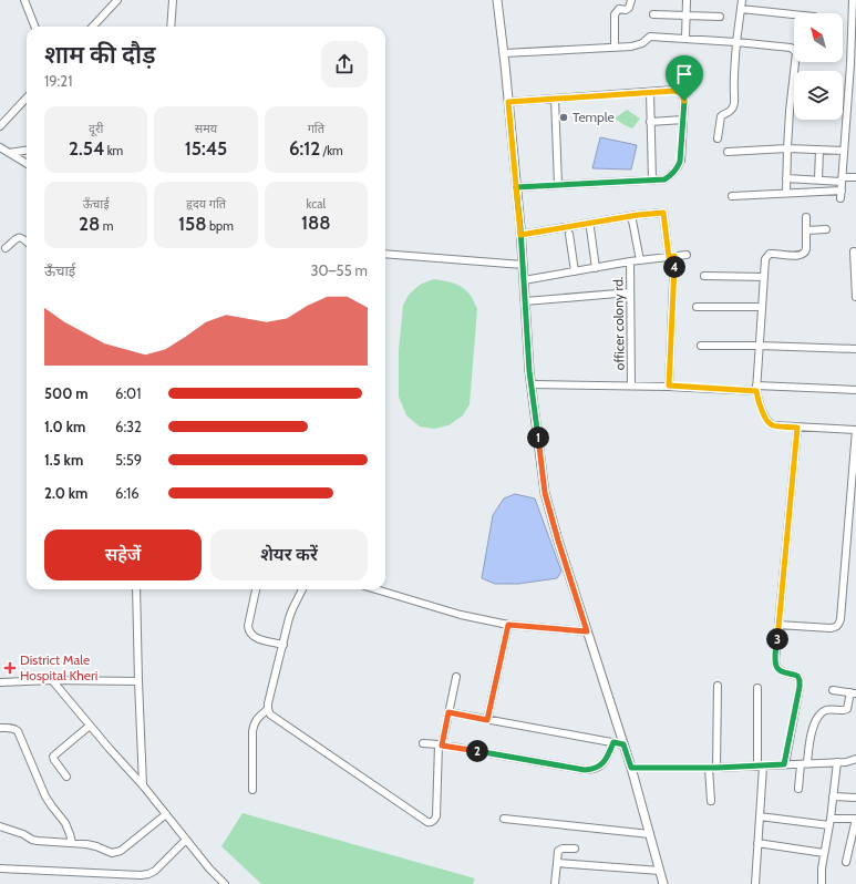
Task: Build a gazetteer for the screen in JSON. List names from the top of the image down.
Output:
{
  "streets": {
    "street": ["officer colony rd."]
  },
  "places": {
    "other": ["Temple"],
    "health": ["District Male Hospital Kheri"]
  },
  "north": "top left",
  "page": {
    "heading": ["शाम की दौड़", "19:21"],
    "stats": [
      ["दूरी", "2.54 km"],
      ["समय", "15:45"],
      ["गति", "6:12 /km"],
      ["ऊँचाई", "28 m"],
      ["हृदय गति", "158 bpm"],
      ["kcal", "188"]
    ],
    "chart": ["ऊँचाई", "30–55 m"],
    "pins": [
      "4",
      "1",
      "3",
      "2"
    ],
    "list": [
      {
        "name": "500 m",
        "note": "6:01"
      },
      {
        "name": "1.0 km",
        "note": "6:32"
      },
      {
        "name": "1.5 km",
        "note": "5:59"
      },
      {
        "name": "2.0 km",
        "note": "6:16"
      }
    ],
    "buttons": ["सहेजें", "शेयर करें"]
  }
}
